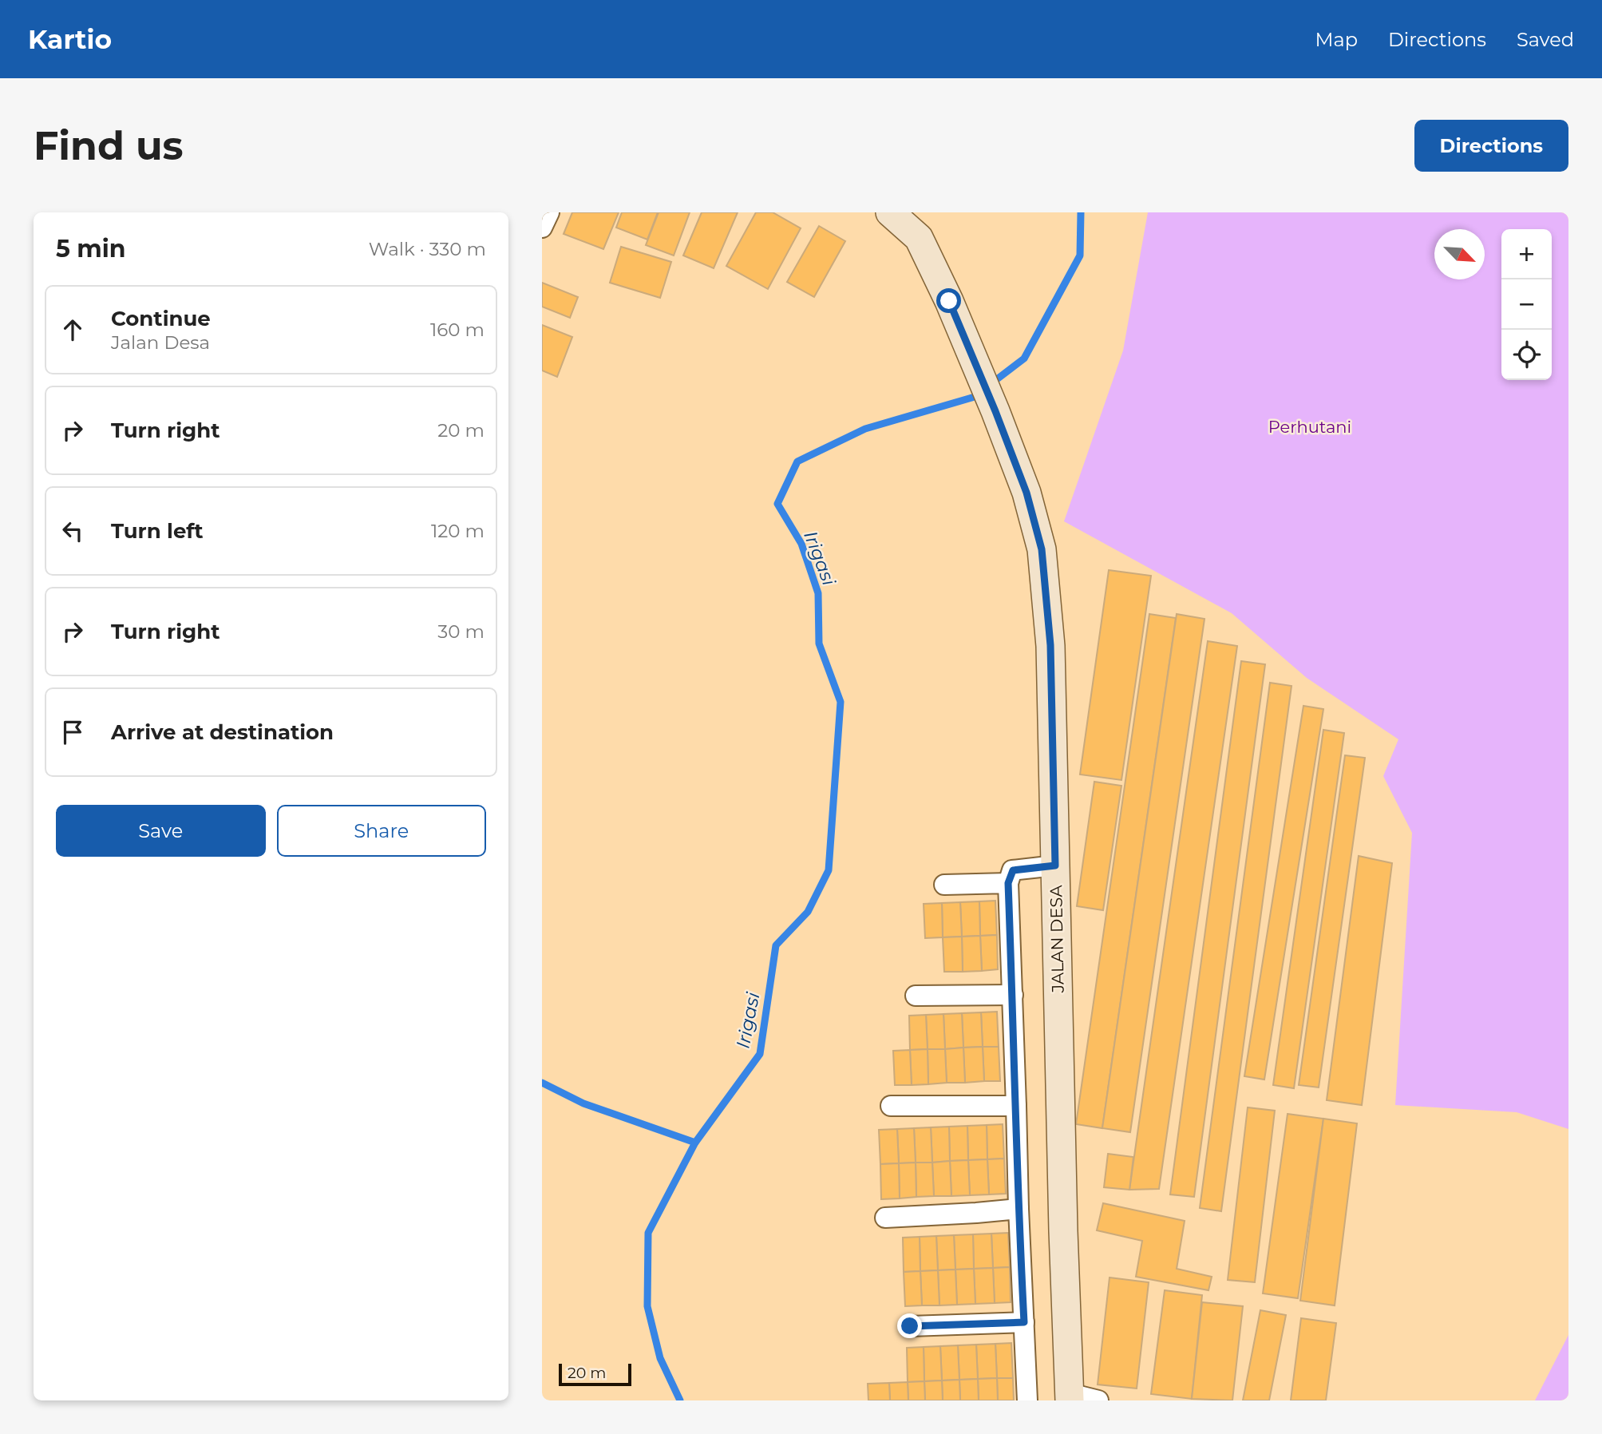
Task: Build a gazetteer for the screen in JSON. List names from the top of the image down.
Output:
{
  "streets": {
    "street": ["JALAN DESA"]
  },
  "water": ["Irigasi"],
  "parks": ["Perhutani"],
  "scale_bar": "20 m",
  "north": "bottom right",
  "page": {
    "header": "Kartio",
    "nav": ["Map", "Directions", "Saved"],
    "buttons": [
      "Directions",
      ["Save", "Share"]
    ],
    "title": "Find us",
    "heading": ["5 min", "Walk · 330 m"],
    "map_buttons": ["+", "−"],
    "list": [
      ["Continue", "Jalan Desa", "160 m"],
      ["Turn right", "20 m"],
      ["Turn left", "120 m"],
      ["Turn right", "30 m"],
      "Arrive at destination"
    ],
    "scale": "20 m"
  }
}
